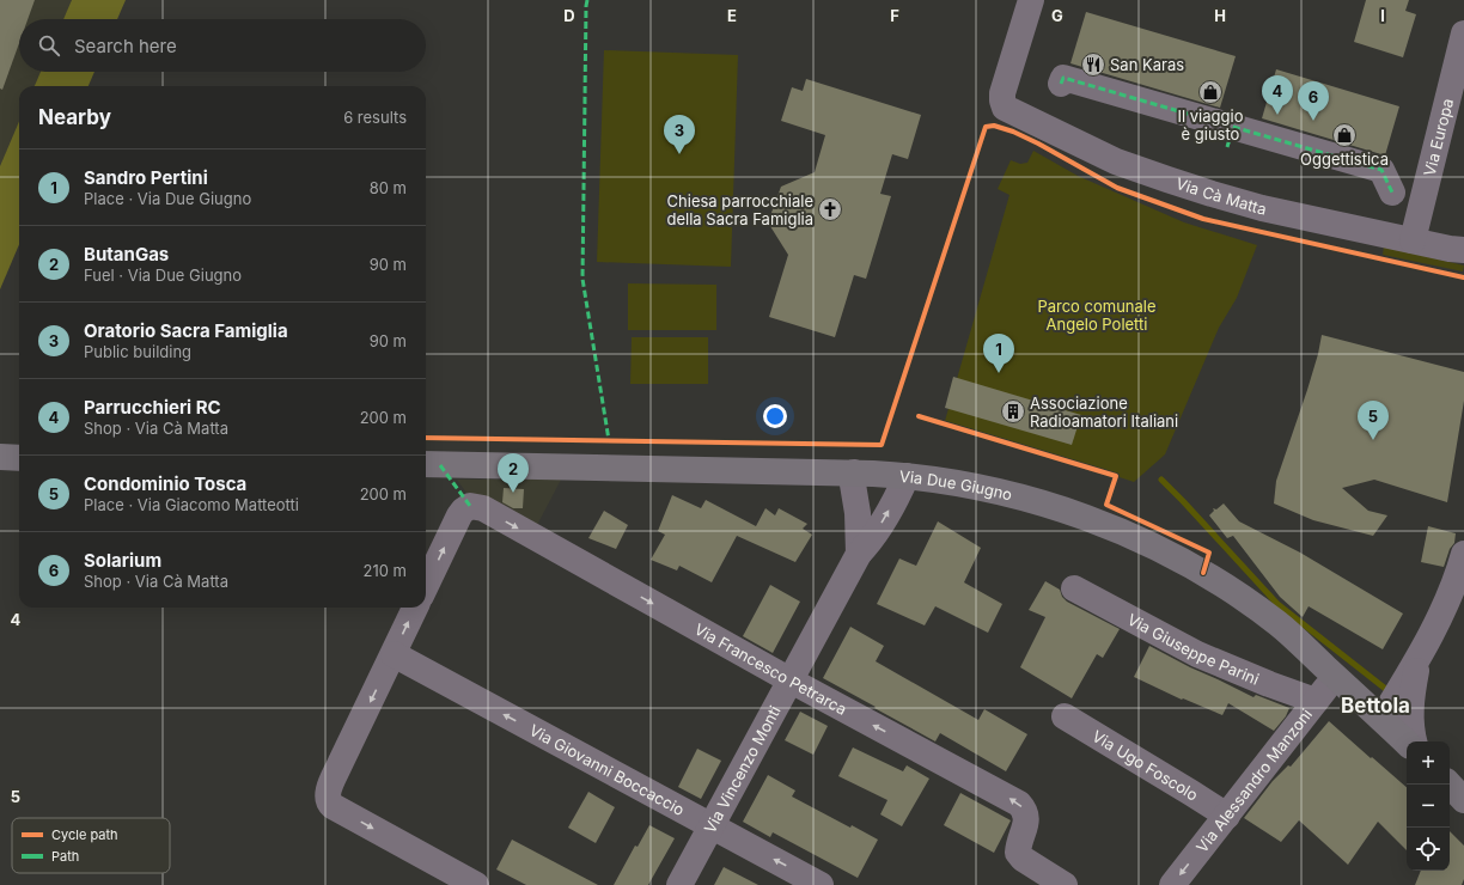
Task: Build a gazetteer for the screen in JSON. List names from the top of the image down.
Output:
{
  "streets": {
    "main road": ["Via Due Giugno"],
    "street": [
      "Via Europa",
      "Via Cà Matta",
      "Via Giuseppe Parini",
      "Via Francesco Petrarca",
      "Via Ugo Foscolo",
      "Via Giovanni Boccaccio",
      "Via Vincenzo Monti",
      "Via Alessandro Manzoni"
    ]
  },
  "crossings": [
    ["Via Europa", "Via Cà Matta"],
    ["Via Due Giugno", "Via Vincenzo Monti"],
    ["Via Due Giugno", "Via Alessandro Manzoni"],
    ["Via Giuseppe Parini", "Via Alessandro Manzoni"],
    ["Via Francesco Petrarca", "Via Vincenzo Monti"],
    ["Via Ugo Foscolo", "Via Alessandro Manzoni"],
    ["Via Giovanni Boccaccio", "Via Vincenzo Monti"]
  ],
  "one_way": ["Via Giovanni Boccaccio"],
  "districts": ["Bettola"],
  "parks": ["Parco comunale Angelo Poletti"],
  "places": {
    "restaurant": ["San Karas"],
    "shop": ["Il viaggio è giusto", "Oggettistica"],
    "church": ["Chiesa parrocchiale della Sacra Famiglia"],
    "building": ["Associazione Radioamatori Italiani"]
  },
  "legend": ["Cycle path", "Path"],
  "page": {
    "search": "Search here",
    "pins": [
      "4",
      "6",
      "3",
      "1",
      "5",
      "2"
    ],
    "heading": ["Nearby", "6 results"],
    "list": [
      {
        "mark": "1",
        "name": "Sandro Pertini",
        "note": "Place · Via Due Giugno",
        "value": "80 m"
      },
      {
        "mark": "2",
        "name": "ButanGas",
        "note": "Fuel · Via Due Giugno",
        "value": "90 m"
      },
      {
        "mark": "3",
        "name": "Oratorio Sacra Famiglia",
        "note": "Public building",
        "value": "90 m"
      },
      {
        "mark": "4",
        "name": "Parrucchieri RC",
        "note": "Shop · Via Cà Matta",
        "value": "200 m"
      },
      {
        "mark": "5",
        "name": "Condominio Tosca",
        "note": "Place · Via Giacomo Matteotti",
        "value": "200 m"
      },
      {
        "mark": "6",
        "name": "Solarium",
        "note": "Shop · Via Cà Matta",
        "value": "210 m"
      }
    ],
    "map_buttons": ["+", "−"]
  },
  "grid": {
    "columns": [
      "D",
      "E",
      "F",
      "G",
      "H",
      "I"
    ],
    "rows": ["4", "5"]
  }
}
